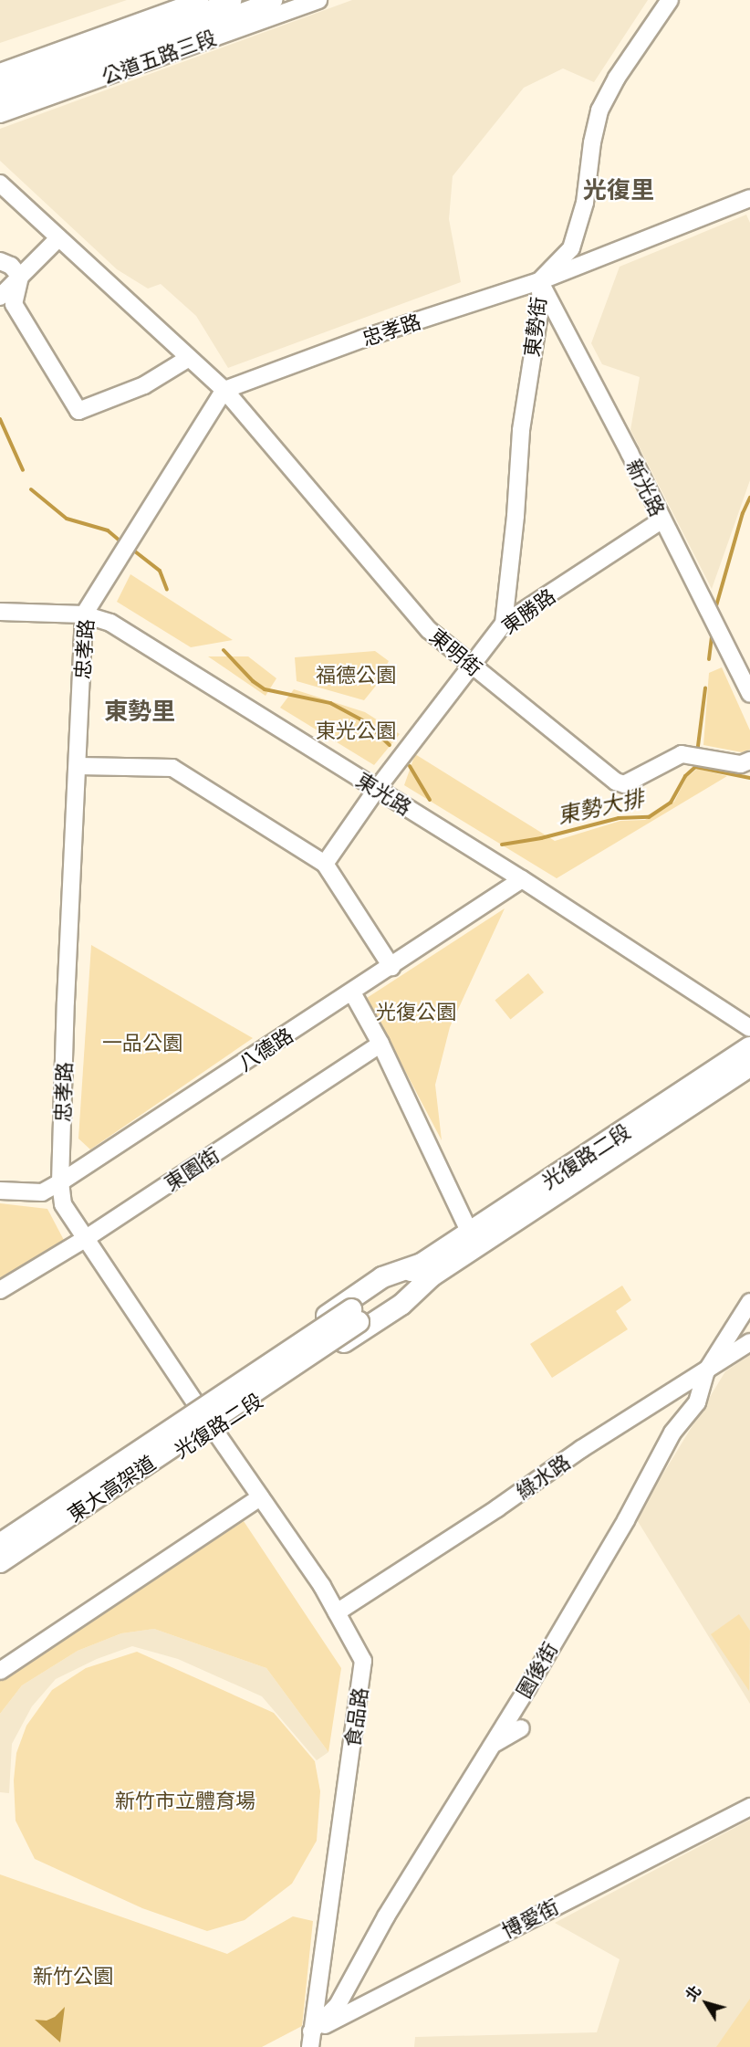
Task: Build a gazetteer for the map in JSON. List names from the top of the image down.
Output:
{
  "streets": {
    "main road": ["光復路二段", "東大高架道"],
    "street": [
      "公道五路三段",
      "東勢街",
      "忠孝路",
      "新光路",
      "東勝路",
      "東明街",
      "東光路",
      "八德路",
      "東園街",
      "綠水路",
      "園後街",
      "食品路",
      "博愛街"
    ]
  },
  "crossings": [
    ["東勢街", "忠孝路"],
    ["東勢街", "新光路"],
    ["東勢街", "東勝路"],
    ["忠孝路", "新光路"],
    ["忠孝路", "東明街"],
    ["忠孝路", "東光路"],
    ["忠孝路", "八德路"],
    ["忠孝路", "光復路二段"],
    ["忠孝路", "東園街"],
    ["忠孝路", "食品路"],
    ["新光路", "東勝路"],
    ["東勝路", "東明街"],
    ["東勝路", "東光路"],
    ["東光路", "八德路"],
    ["光復路二段", "東大高架道"],
    ["光復路二段", "食品路"],
    ["綠水路", "園後街"],
    ["綠水路", "食品路"],
    ["園後街", "食品路"],
    ["園後街", "博愛街"],
    ["食品路", "博愛街"]
  ],
  "districts": ["光復里", "東勢里"],
  "water": ["東勢大排"],
  "parks": [
    "福德公園",
    "東光公園",
    "光復公園",
    "一品公園",
    "新竹市立體育場",
    "新竹公園"
  ],
  "north": "top left"
}
